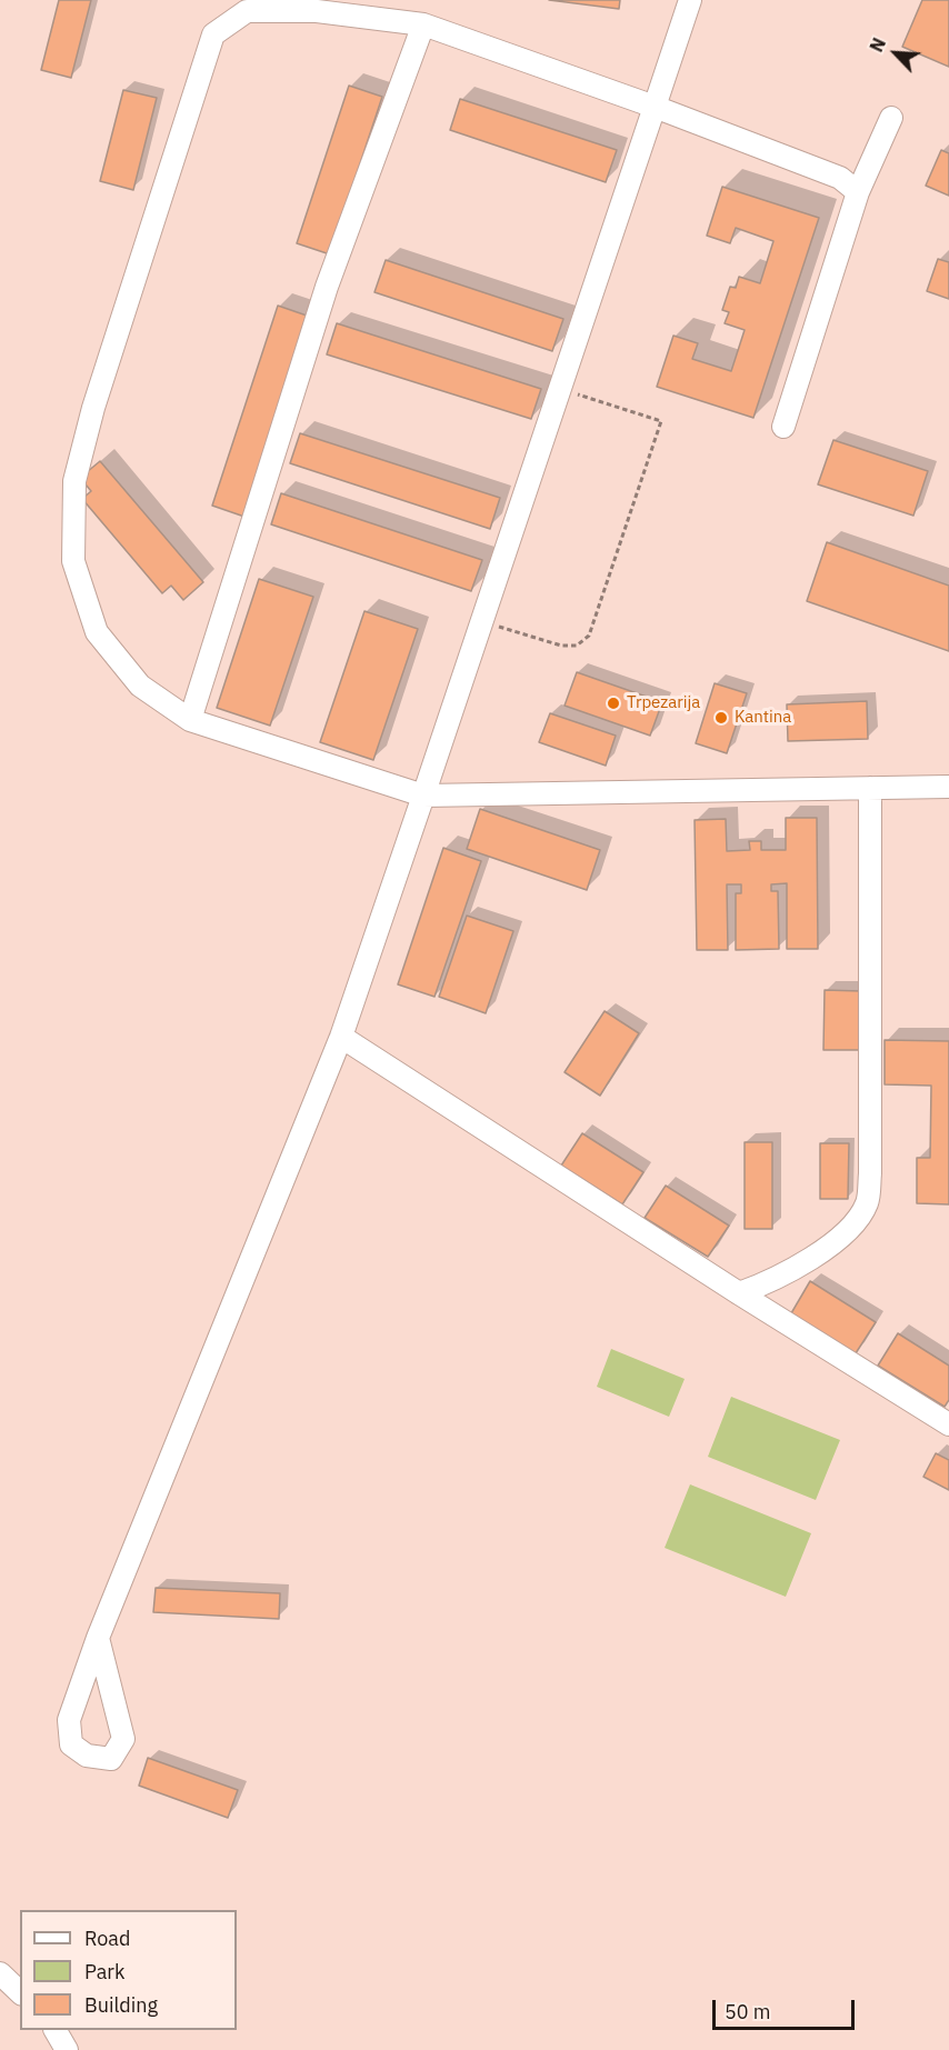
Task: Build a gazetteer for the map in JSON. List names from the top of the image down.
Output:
{
  "places": ["Trpezarija", "Kantina"],
  "legend": ["Road", "Park", "Building"],
  "scale_bar": "50 m",
  "north": "top left"
}
